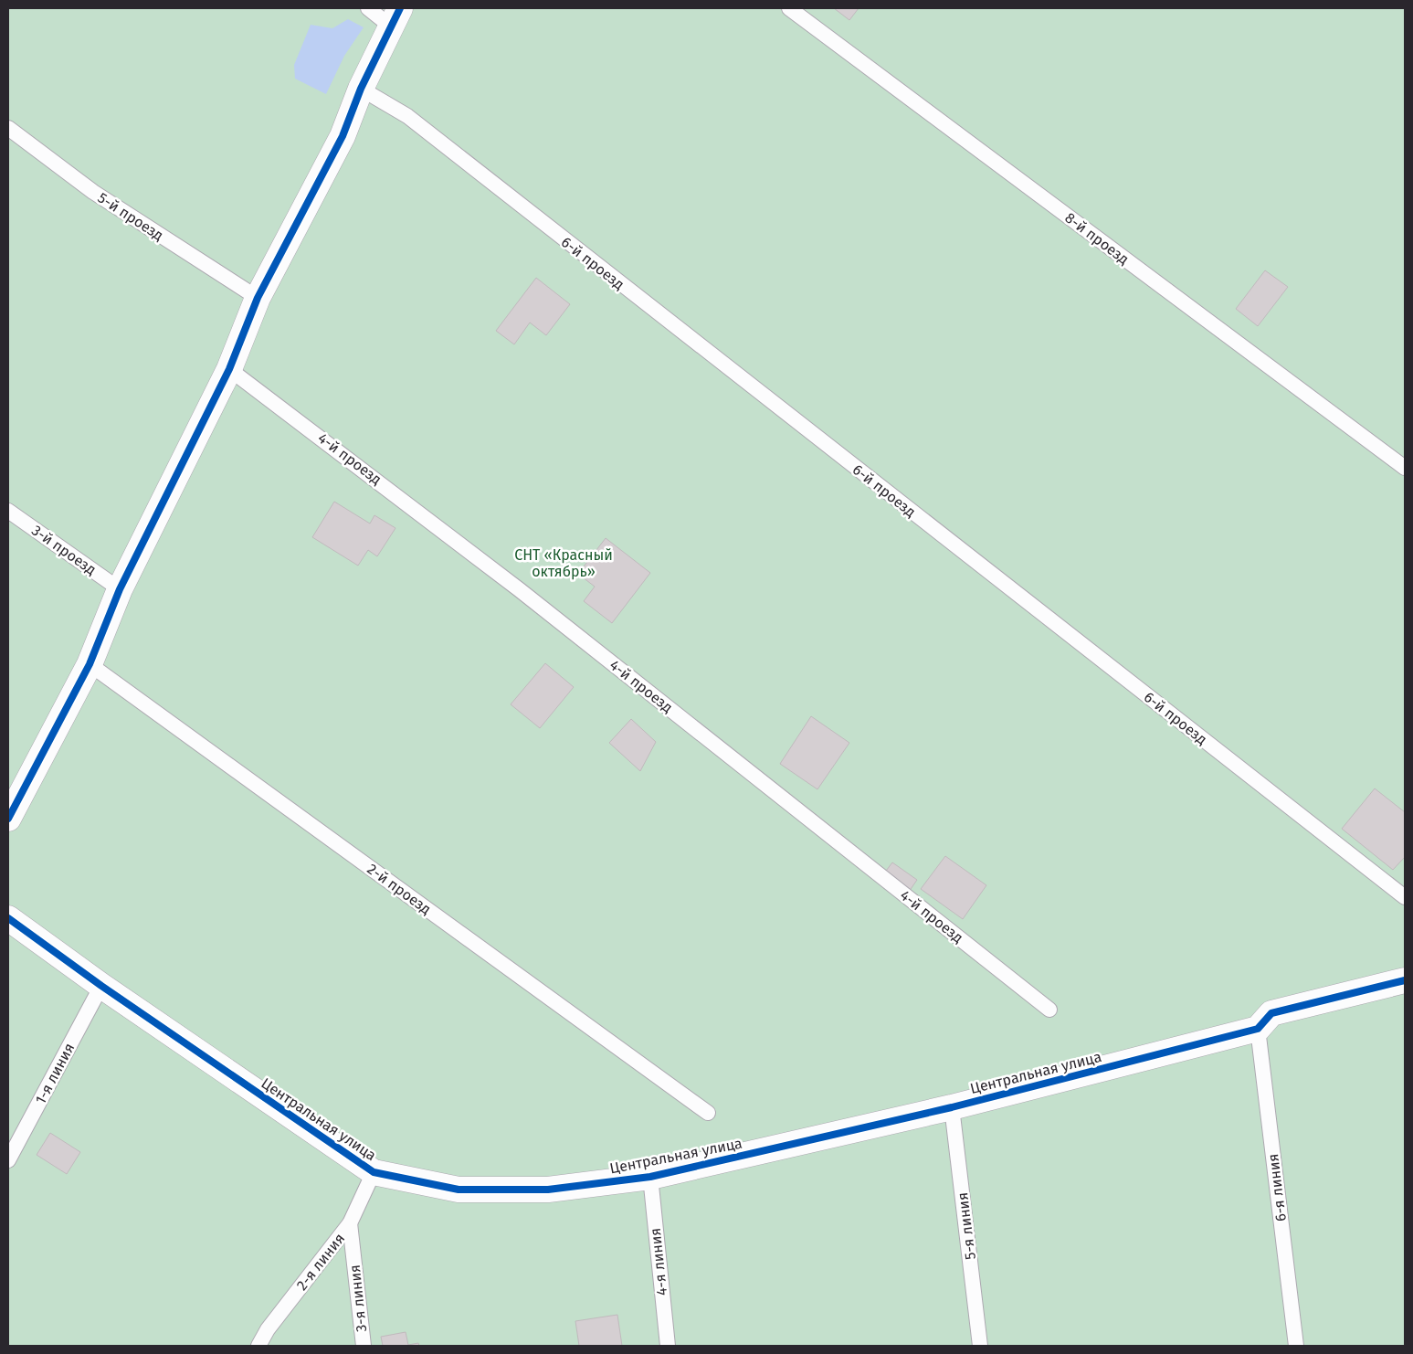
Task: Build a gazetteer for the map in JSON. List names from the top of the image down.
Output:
{
  "streets": {
    "street": ["Центральная улица"],
    "lane": [
      "5-й проезд",
      "8-й проезд",
      "6-й проезд",
      "4-й проезд",
      "3-й проезд",
      "2-й проезд",
      "1-я линия",
      "6-я линия",
      "5-я линия",
      "2-я линия",
      "4-я линия",
      "3-я линия"
    ]
  },
  "crossings": [
    ["Центральная улица", "1-я линия"],
    ["Центральная улица", "6-я линия"],
    ["Центральная улица", "5-я линия"],
    ["Центральная улица", "2-я линия"],
    ["Центральная улица", "4-я линия"],
    ["2-я линия", "3-я линия"]
  ],
  "parks": ["СНТ «Красный октябрь»"]
}
